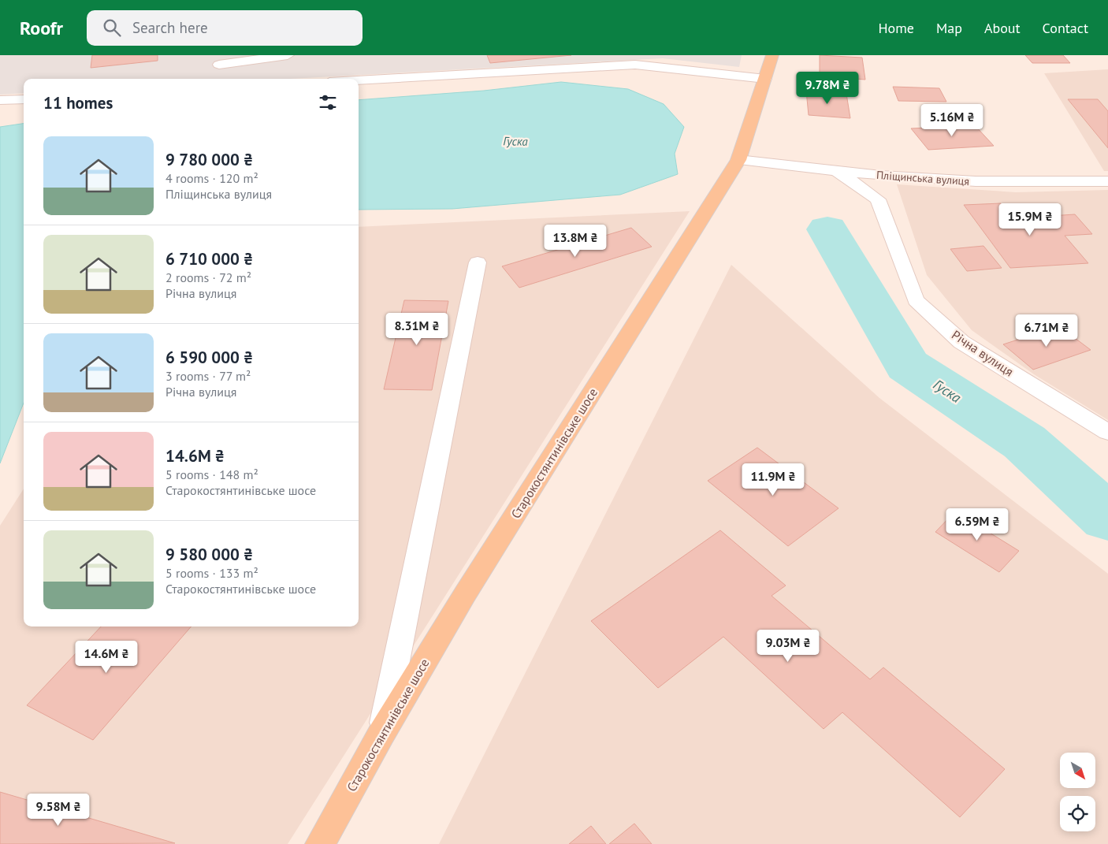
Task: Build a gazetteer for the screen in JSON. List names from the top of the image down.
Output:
{
  "streets": {
    "main road": ["Старокостянтинівське шосе"],
    "street": ["Пліщинська вулиця", "Річна вулиця"]
  },
  "crossings": [
    ["Пліщинська вулиця", "Річна вулиця"],
    ["Пліщинська вулиця", "Старокостянтинівське шосе"]
  ],
  "water": ["Гуска"],
  "north": "bottom right",
  "page": {
    "header": "Roofr",
    "search": "Search here",
    "nav": [
      "Home",
      "Map",
      "About",
      "Contact"
    ],
    "price": [
      "9.78M ₴",
      "5.16M ₴",
      "15.9M ₴",
      "13.8M ₴",
      "8.31M ₴",
      "6.71M ₴",
      "11.9M ₴",
      "6.59M ₴",
      "9.03M ₴",
      "14.6M ₴",
      "9.58M ₴"
    ],
    "heading": "11 homes",
    "list": [
      {
        "name": "9 780 000 ₴",
        "note": "4 rooms · 120 m² · Пліщинська вулиця"
      },
      {
        "name": "6 710 000 ₴",
        "note": "2 rooms · 72 m² · Річна вулиця"
      },
      {
        "name": "6 590 000 ₴",
        "note": "3 rooms · 77 m² · Річна вулиця"
      },
      {
        "name": "14.6M ₴",
        "note": "5 rooms · 148 m² · Старокостянтинівське шосе"
      },
      {
        "name": "9 580 000 ₴",
        "note": "5 rooms · 133 m² · Старокостянтинівське шосе"
      }
    ]
  }
}
